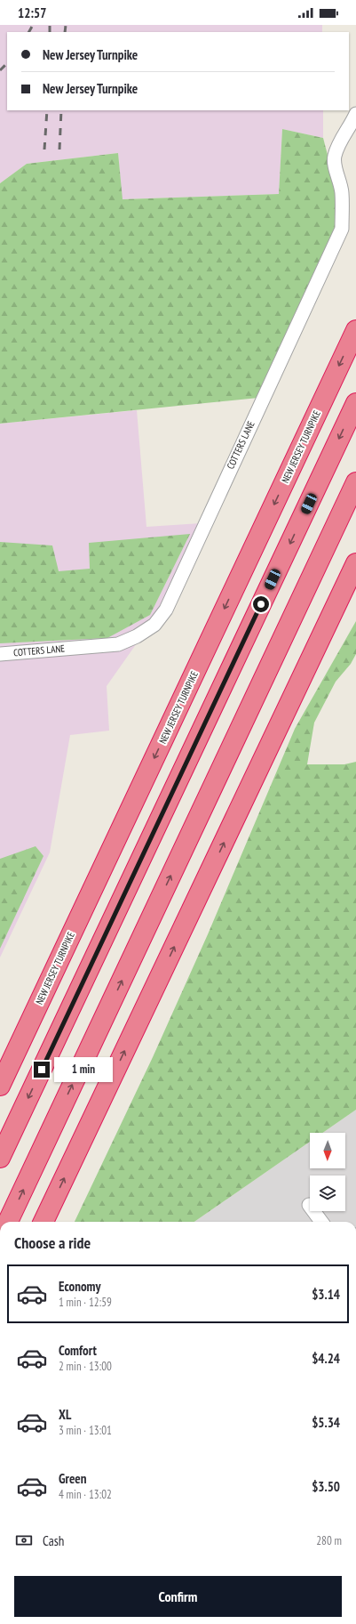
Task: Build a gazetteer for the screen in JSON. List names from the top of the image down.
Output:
{
  "streets": {
    "highway": ["NEW JERSEY TURNPIKE"],
    "street": ["COTTERS LANE"]
  },
  "north": "bottom",
  "page": {
    "status": "12:57",
    "banner": ["New Jersey Turnpike", "New Jersey Turnpike"],
    "bubble": "1 min",
    "heading": "Choose a ride",
    "list": [
      {
        "name": "Economy",
        "note": "1 min · 12:59",
        "value": "$3.14"
      },
      {
        "name": "Comfort",
        "note": "2 min · 13:00",
        "value": "$4.24"
      },
      {
        "name": "XL",
        "note": "3 min · 13:01",
        "value": "$5.34"
      },
      {
        "name": "Green",
        "note": "4 min · 13:02",
        "value": "$3.50"
      }
    ],
    "pay": ["Cash", "280 m"],
    "buttons": "Confirm"
  }
}
